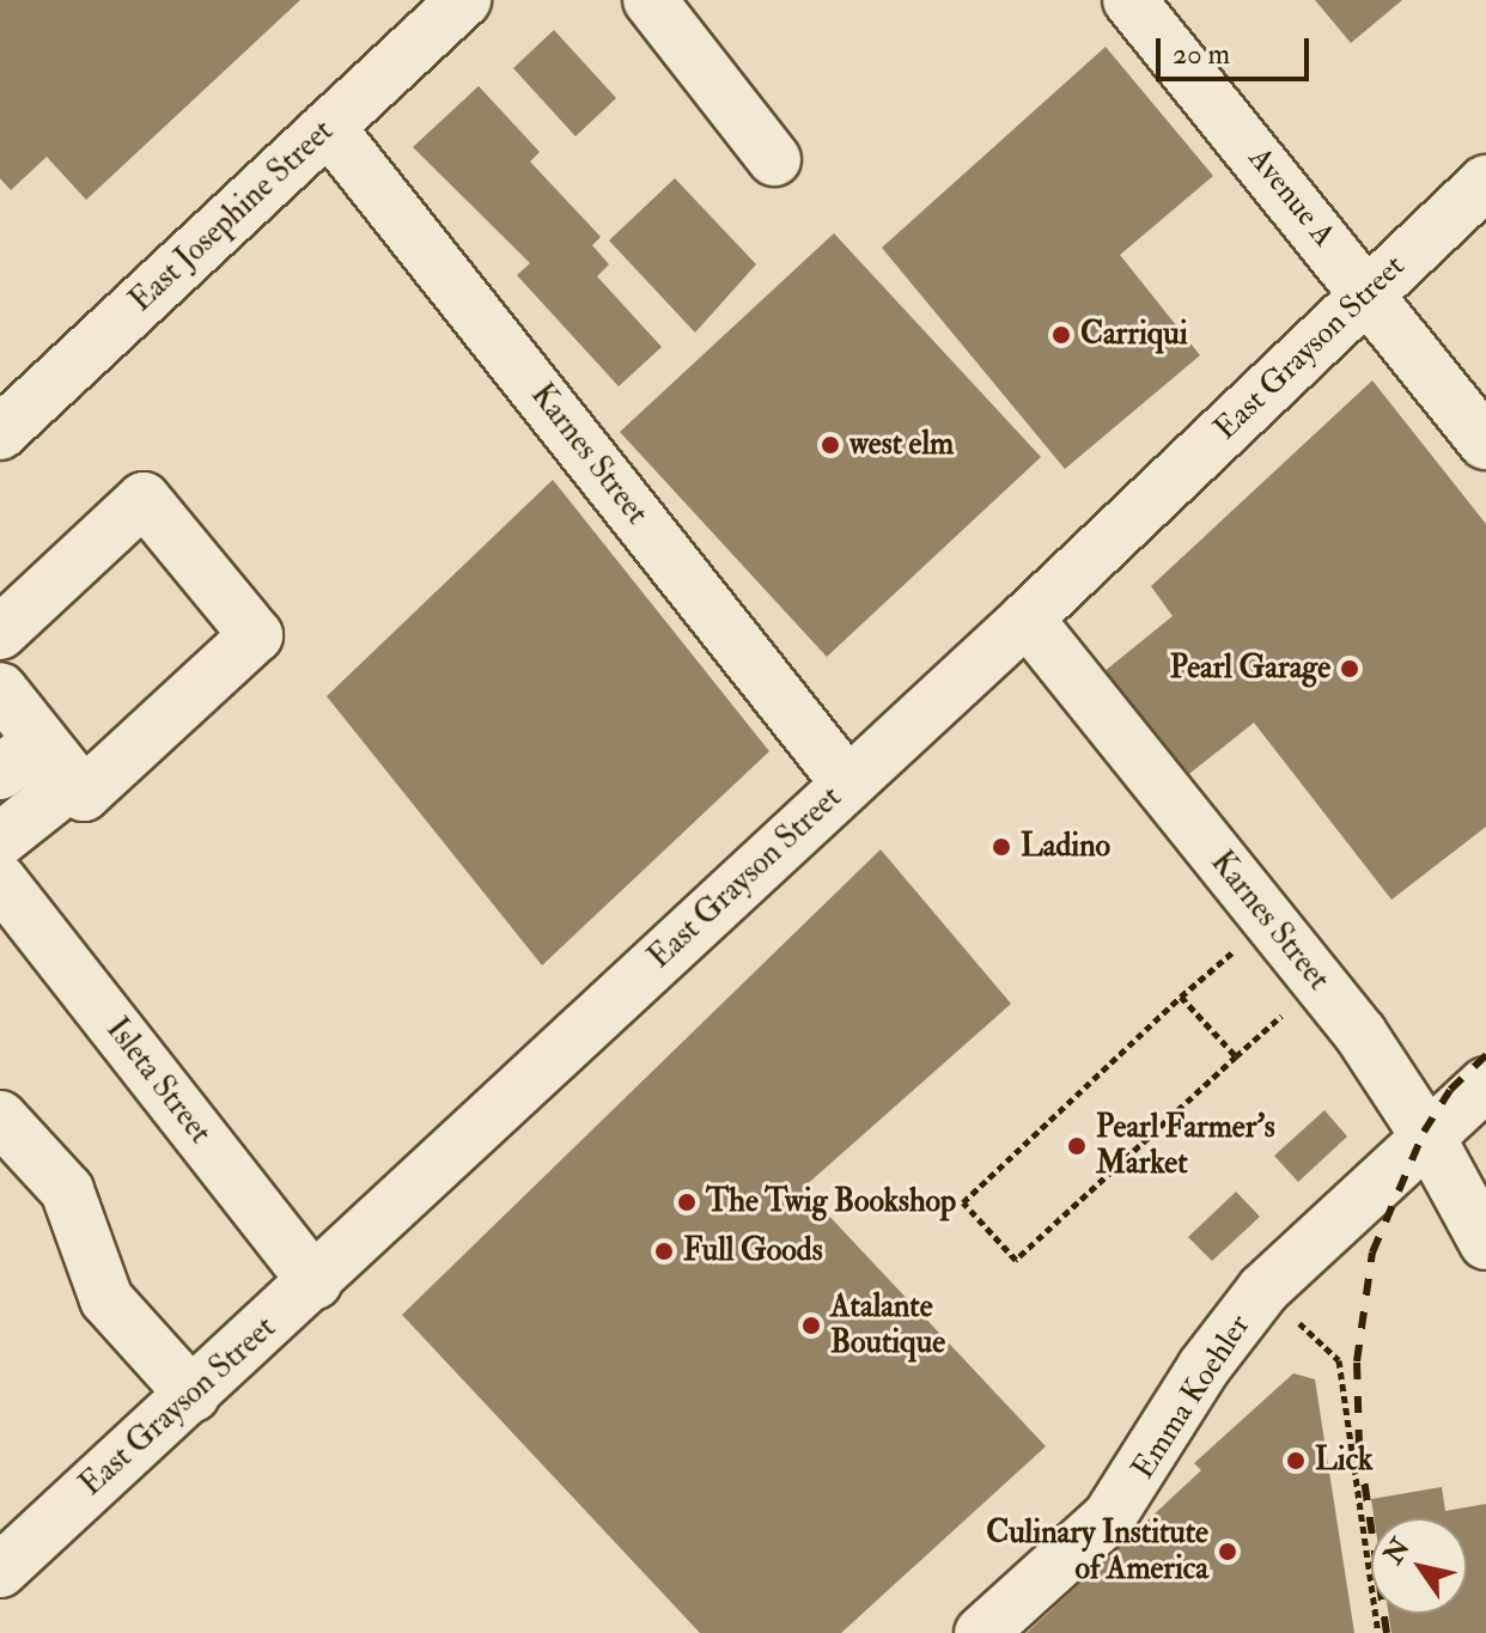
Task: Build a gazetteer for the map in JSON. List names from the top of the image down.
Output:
{
  "streets": {
    "street": [
      "Avenue A",
      "East Josephine Street",
      "East Grayson Street",
      "Karnes Street",
      "Isleta Street",
      "Emma Koehler"
    ]
  },
  "crossings": [
    ["Avenue A", "East Grayson Street"],
    ["East Josephine Street", "Karnes Street"],
    ["East Grayson Street", "Karnes Street"],
    ["East Grayson Street", "Isleta Street"],
    ["Karnes Street", "Emma Koehler"]
  ],
  "places": [
    "Carriqui",
    "west elm",
    "Pearl Garage",
    "Ladino",
    "Pearl Farmer's Market",
    "The Twig Bookshop",
    "Full Goods",
    "Atalante Boutique",
    "Lick",
    "Culinary Institute of America"
  ],
  "scale_bar": "20 m",
  "north": "top left"
}
